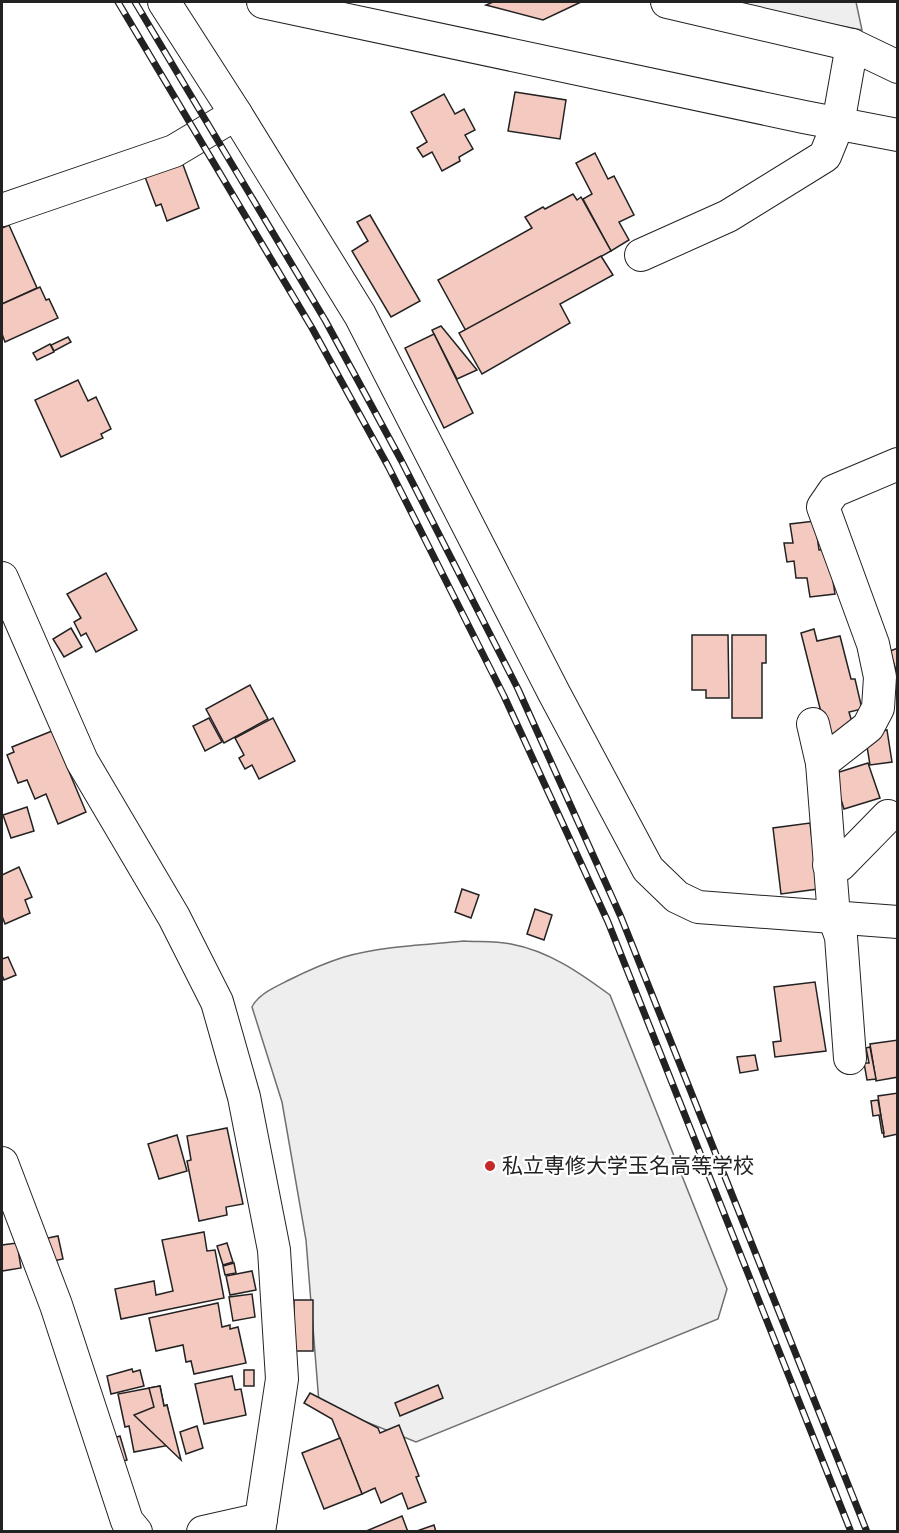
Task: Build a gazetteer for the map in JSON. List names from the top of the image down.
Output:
{
  "places": ["私立専修大学玉名高等学校"]
}
